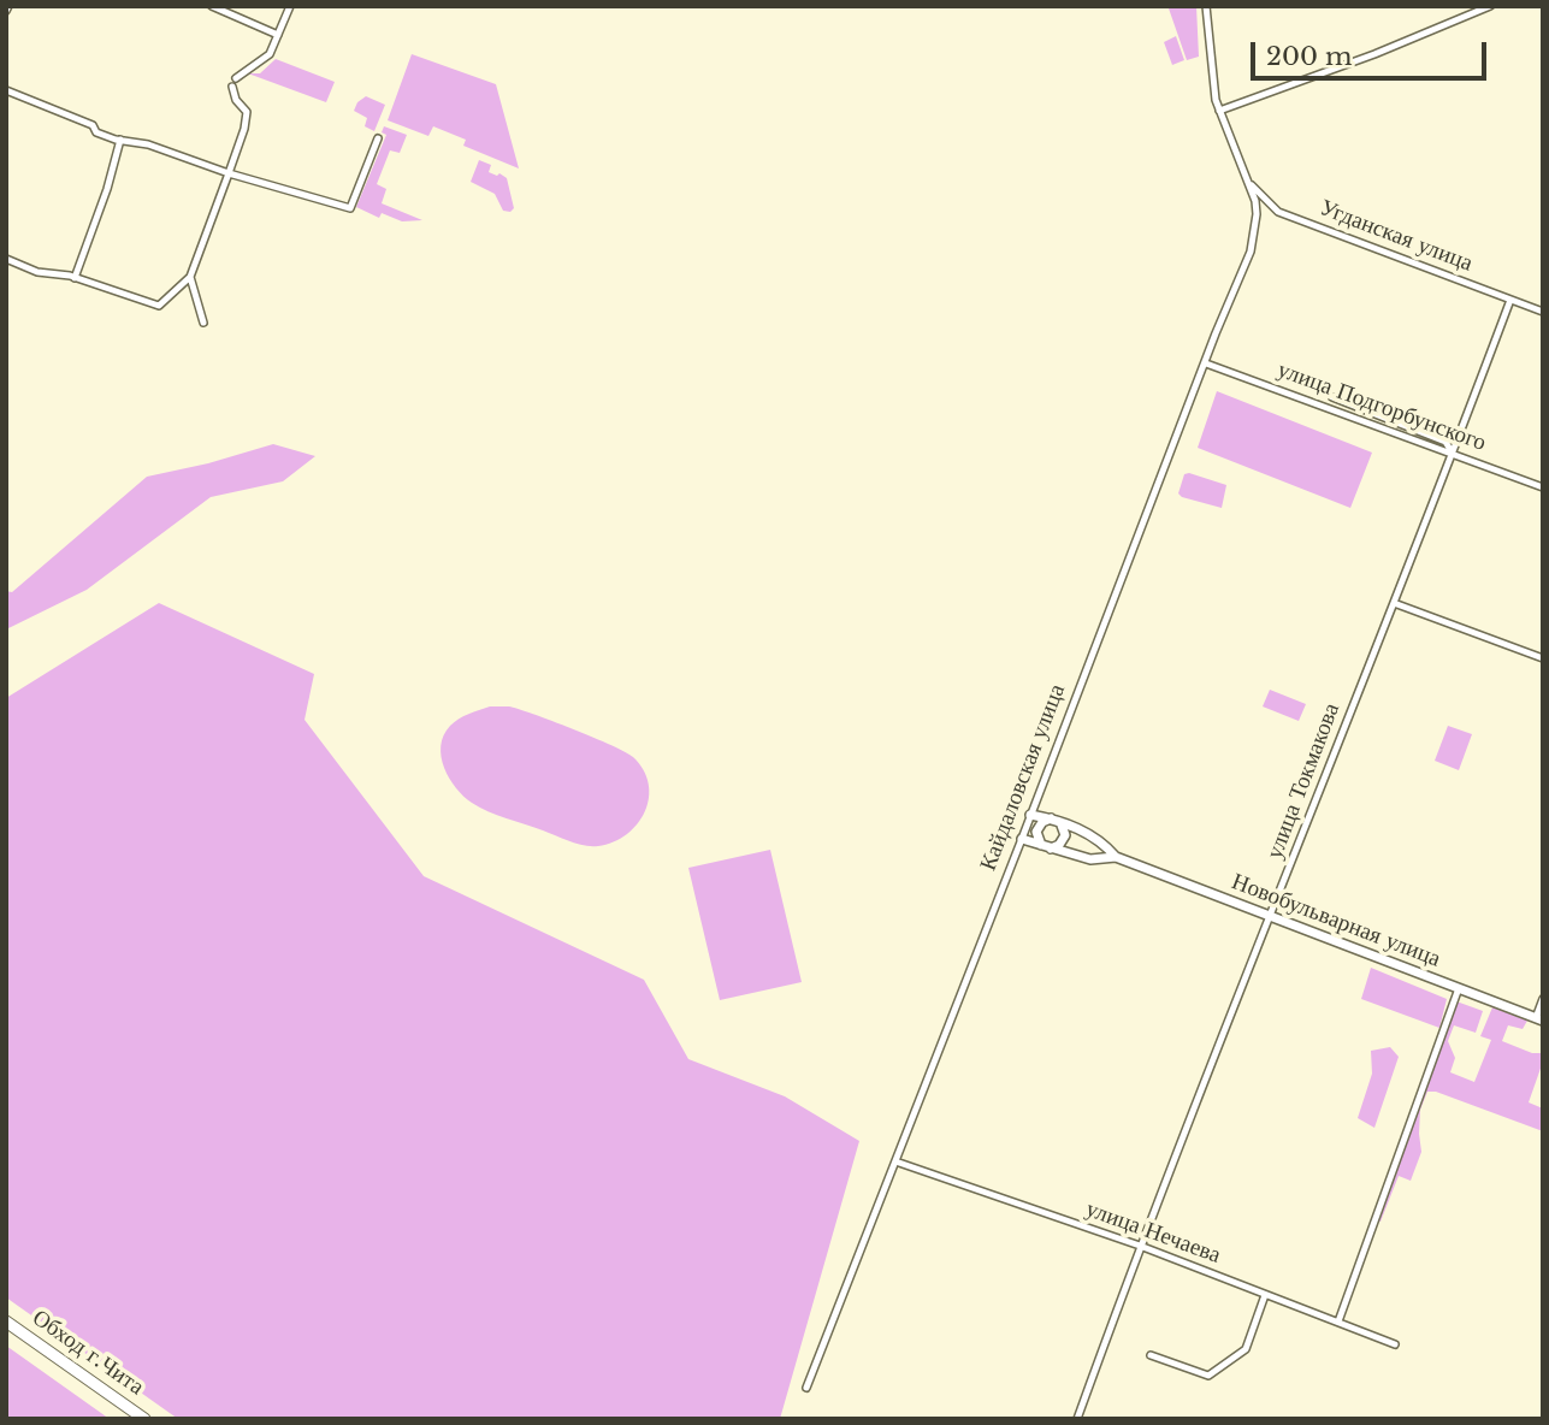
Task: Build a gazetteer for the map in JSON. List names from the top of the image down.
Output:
{
  "streets": {
    "highway": ["Обход г.Чита"],
    "street": [
      "Угданская улица",
      "улица Подгорбунского",
      "Кайдаловская улица",
      "улица Токмакова",
      "Новобульварная улица",
      "улица Нечаева"
    ]
  },
  "crossings": [
    ["Угданская улица", "Кайдаловская улица"],
    ["Угданская улица", "улица Токмакова"],
    ["улица Подгорбунского", "Кайдаловская улица"],
    ["улица Подгорбунского", "улица Токмакова"],
    ["Кайдаловская улица", "улица Нечаева"],
    ["улица Токмакова", "Новобульварная улица"],
    ["улица Токмакова", "улица Нечаева"]
  ],
  "scale_bar": "200 m"
}
